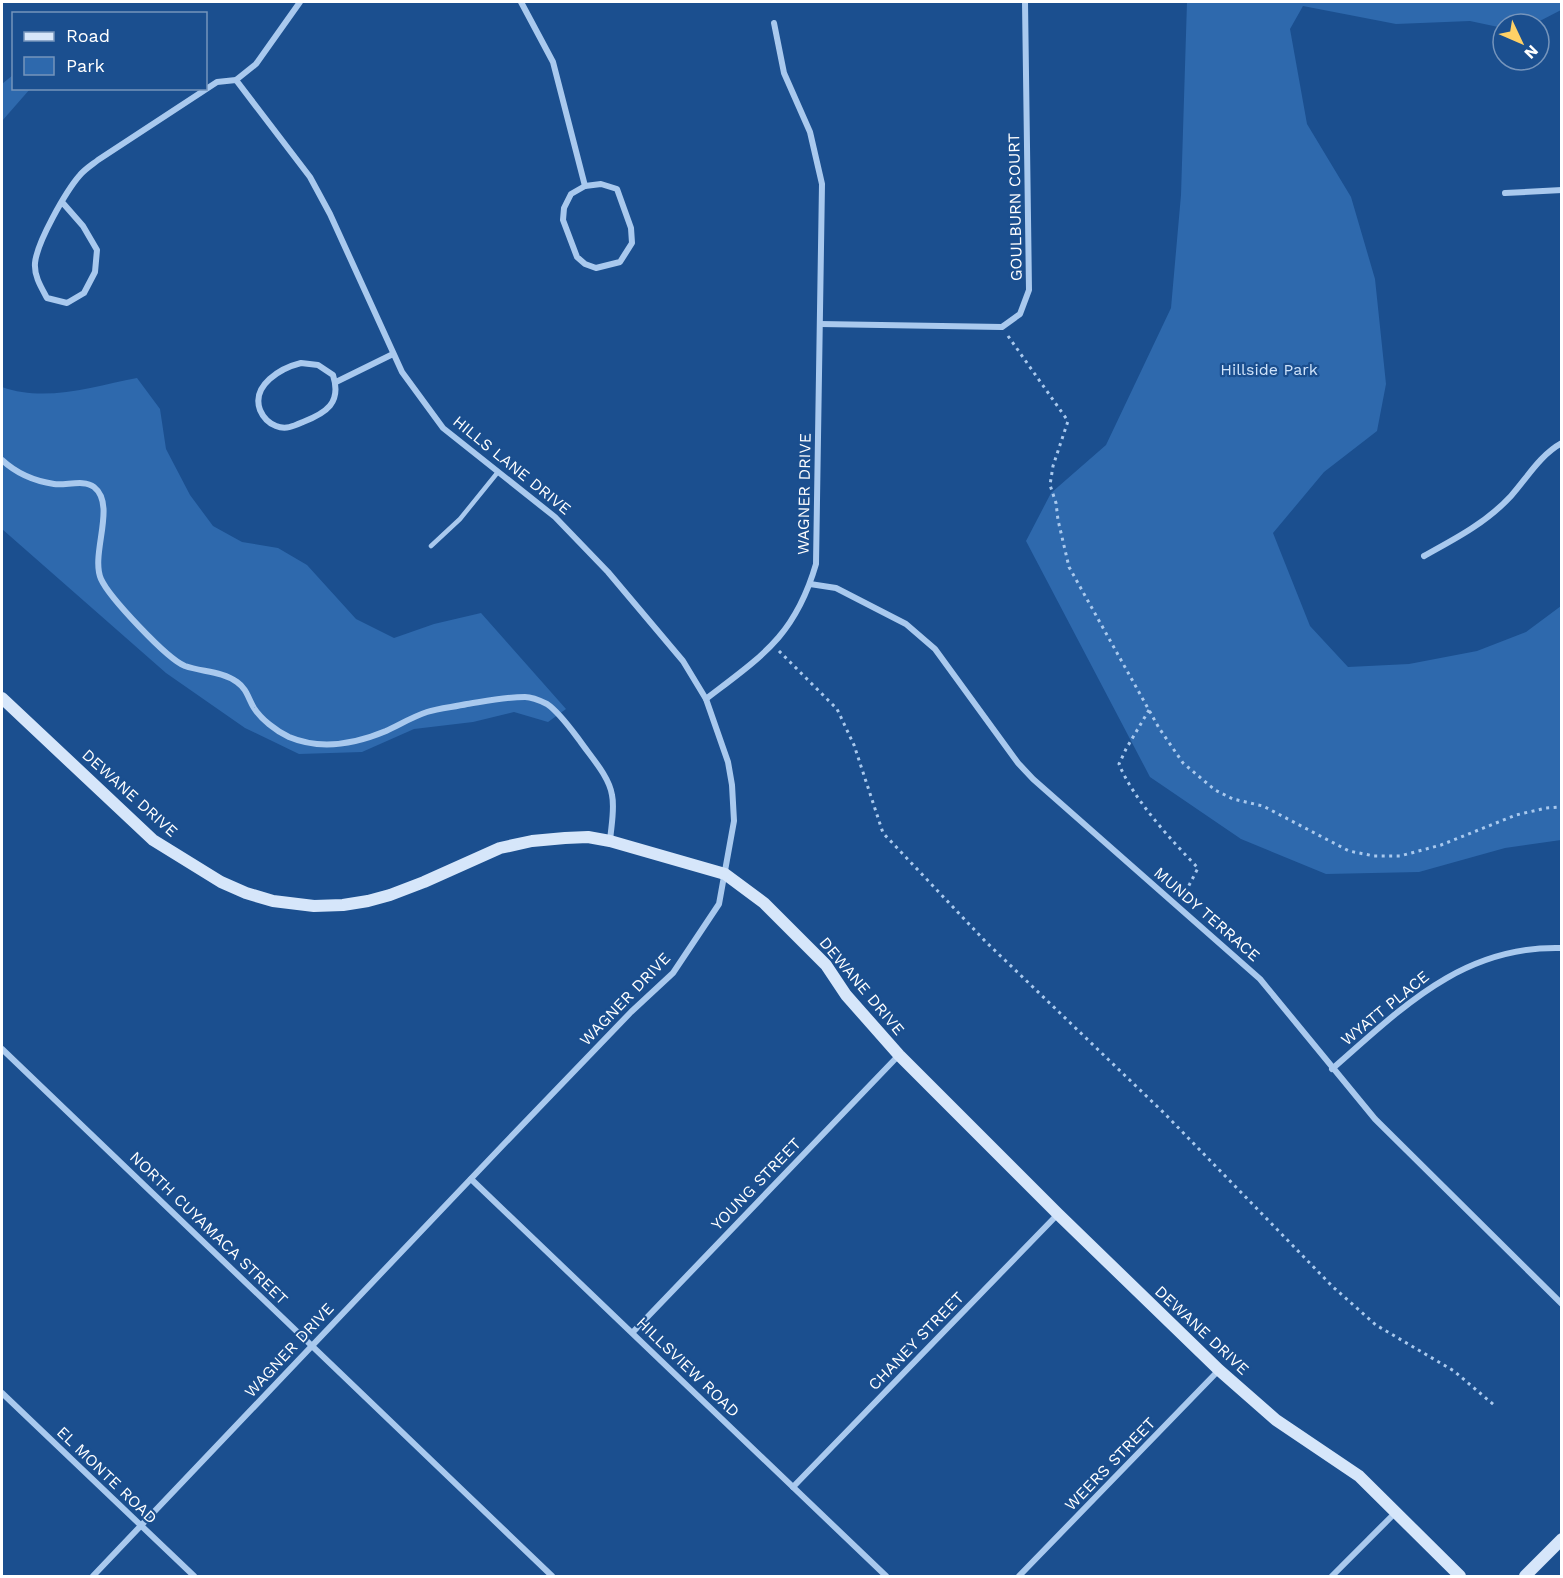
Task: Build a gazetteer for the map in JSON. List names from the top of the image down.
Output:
{
  "streets": {
    "street": [
      "GOULBURN COURT",
      "HILLS LANE DRIVE",
      "WAGNER DRIVE",
      "DEWANE DRIVE",
      "MUNDY TERRACE",
      "WYATT PLACE",
      "YOUNG STREET",
      "NORTH CUYAMACA STREET",
      "CHANEY STREET",
      "HILLSVIEW ROAD",
      "WEERS STREET",
      "EL MONTE ROAD"
    ]
  },
  "crossings": [
    ["HILLS LANE DRIVE", "WAGNER DRIVE"],
    ["WAGNER DRIVE", "DEWANE DRIVE"],
    ["WAGNER DRIVE", "MUNDY TERRACE"],
    ["WAGNER DRIVE", "NORTH CUYAMACA STREET"],
    ["WAGNER DRIVE", "HILLSVIEW ROAD"],
    ["WAGNER DRIVE", "EL MONTE ROAD"],
    ["DEWANE DRIVE", "YOUNG STREET"],
    ["DEWANE DRIVE", "CHANEY STREET"],
    ["DEWANE DRIVE", "WEERS STREET"],
    ["MUNDY TERRACE", "WYATT PLACE"],
    ["YOUNG STREET", "HILLSVIEW ROAD"],
    ["CHANEY STREET", "HILLSVIEW ROAD"]
  ],
  "parks": ["Hillside Park"],
  "legend": ["Road", "Park"],
  "north": "bottom right"
}
